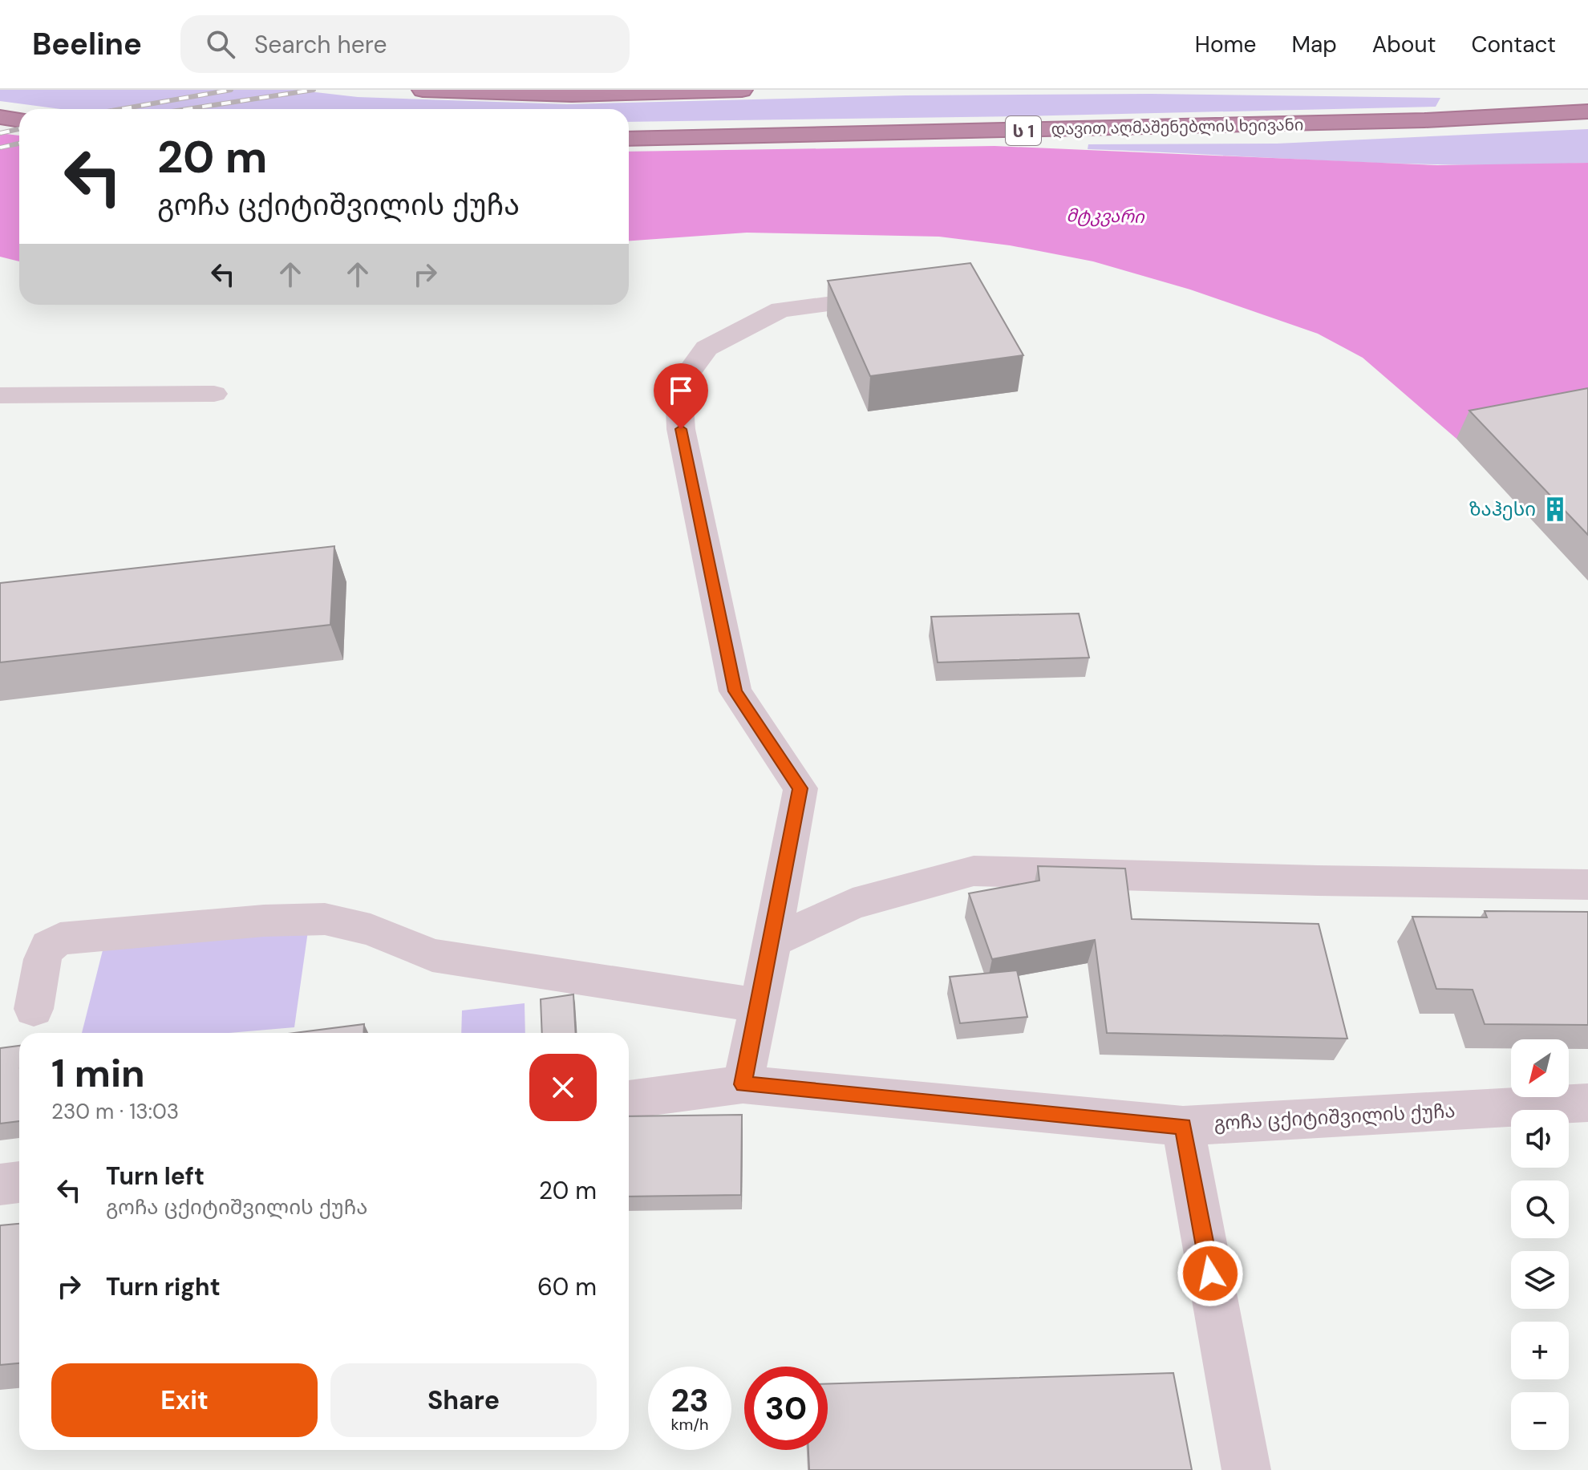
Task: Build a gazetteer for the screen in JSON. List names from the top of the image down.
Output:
{
  "streets": {
    "highway": ["დავით აღმაშენებლის ხეივანი", "ს 1"],
    "street": ["გოჩა ცქიტიშვილის ქუჩა"]
  },
  "water": ["მტკვარი"],
  "places": {
    "building": ["ზაჰესი"]
  },
  "north": "bottom left",
  "page": {
    "header": "Beeline",
    "search": "Search here",
    "nav": [
      "Home",
      "Map",
      "About",
      "Contact"
    ],
    "turn": ["20 m", "გოჩა ცქიტიშვილის ქუჩა"],
    "heading": ["1 min", "230 m · 13:03"],
    "map_buttons": ["+", "−"],
    "list": [
      {
        "name": "Turn left",
        "note": "გოჩა ცქიტიშვილის ქუჩა",
        "value": "20 m"
      },
      {
        "name": "Turn right",
        "value": "60 m"
      }
    ],
    "buttons": ["Exit", "Share"],
    "speed": "23 km/h",
    "limit": "30"
  }
}
